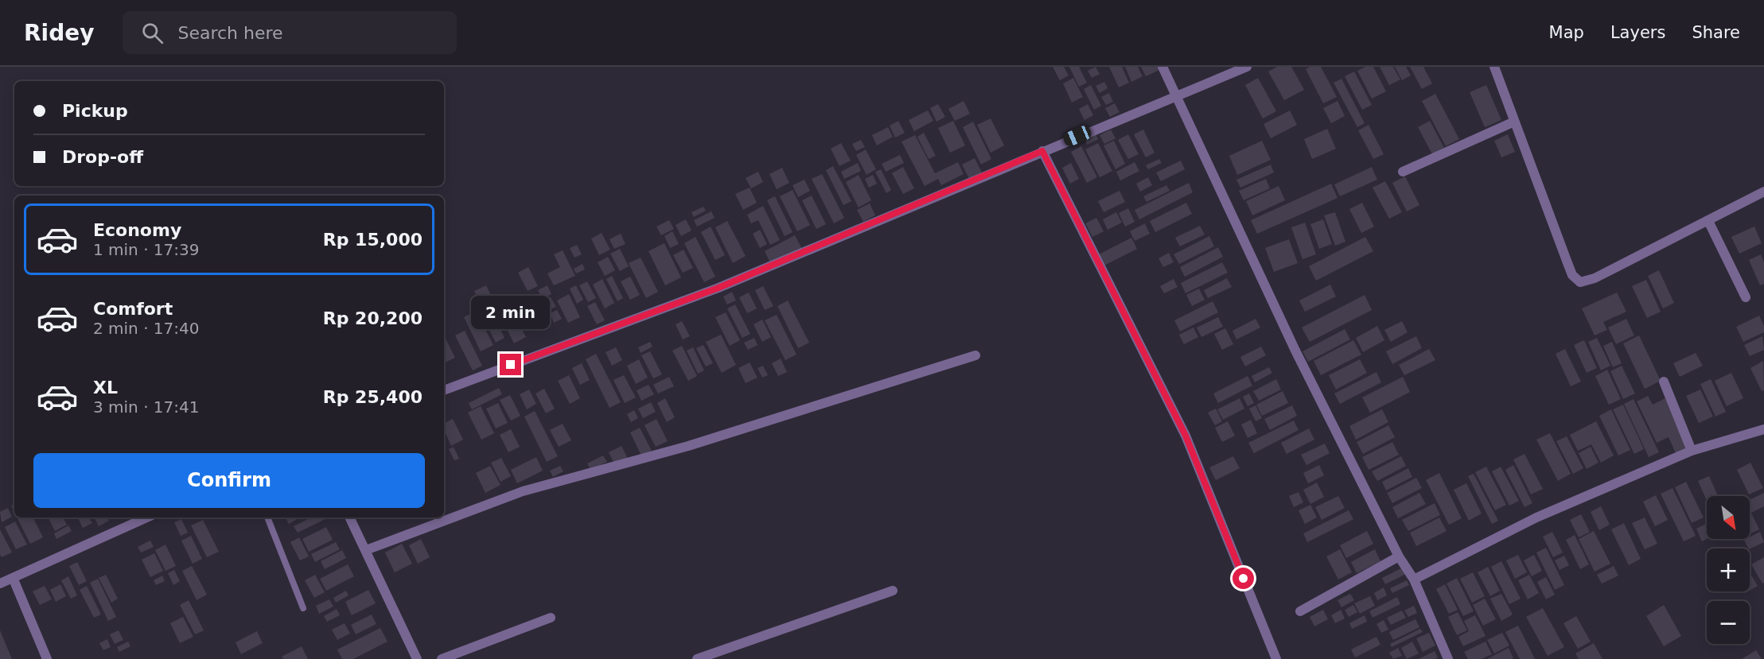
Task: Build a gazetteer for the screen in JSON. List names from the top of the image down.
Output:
{
  "north": "bottom right",
  "page": {
    "header": "Ridey",
    "search": "Search here",
    "nav": ["Map", "Layers", "Share"],
    "banner": ["Pickup", "Drop-off"],
    "list": [
      {
        "name": "Economy",
        "note": "1 min · 17:39",
        "value": "Rp 15,000"
      },
      {
        "name": "Comfort",
        "note": "2 min · 17:40",
        "value": "Rp 20,200"
      },
      {
        "name": "XL",
        "note": "3 min · 17:41",
        "value": "Rp 25,400"
      }
    ],
    "bubble": "2 min",
    "buttons": "Confirm",
    "map_buttons": ["+", "−"]
  }
}
